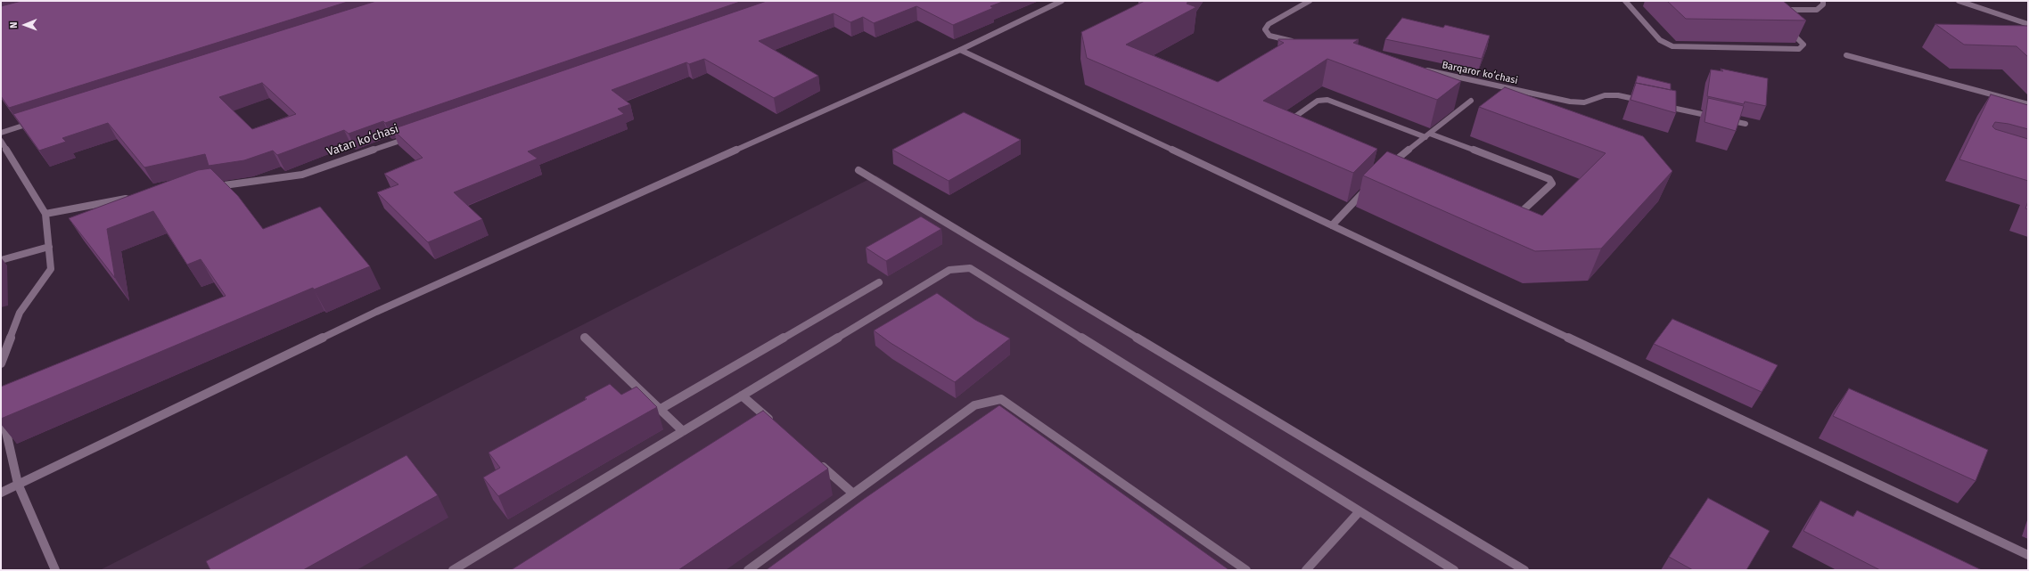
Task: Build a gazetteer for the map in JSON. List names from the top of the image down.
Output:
{
  "streets": {
    "street": ["Barqaror koʻchasi", "Vatan koʻchasi"]
  },
  "north": "left"
}
